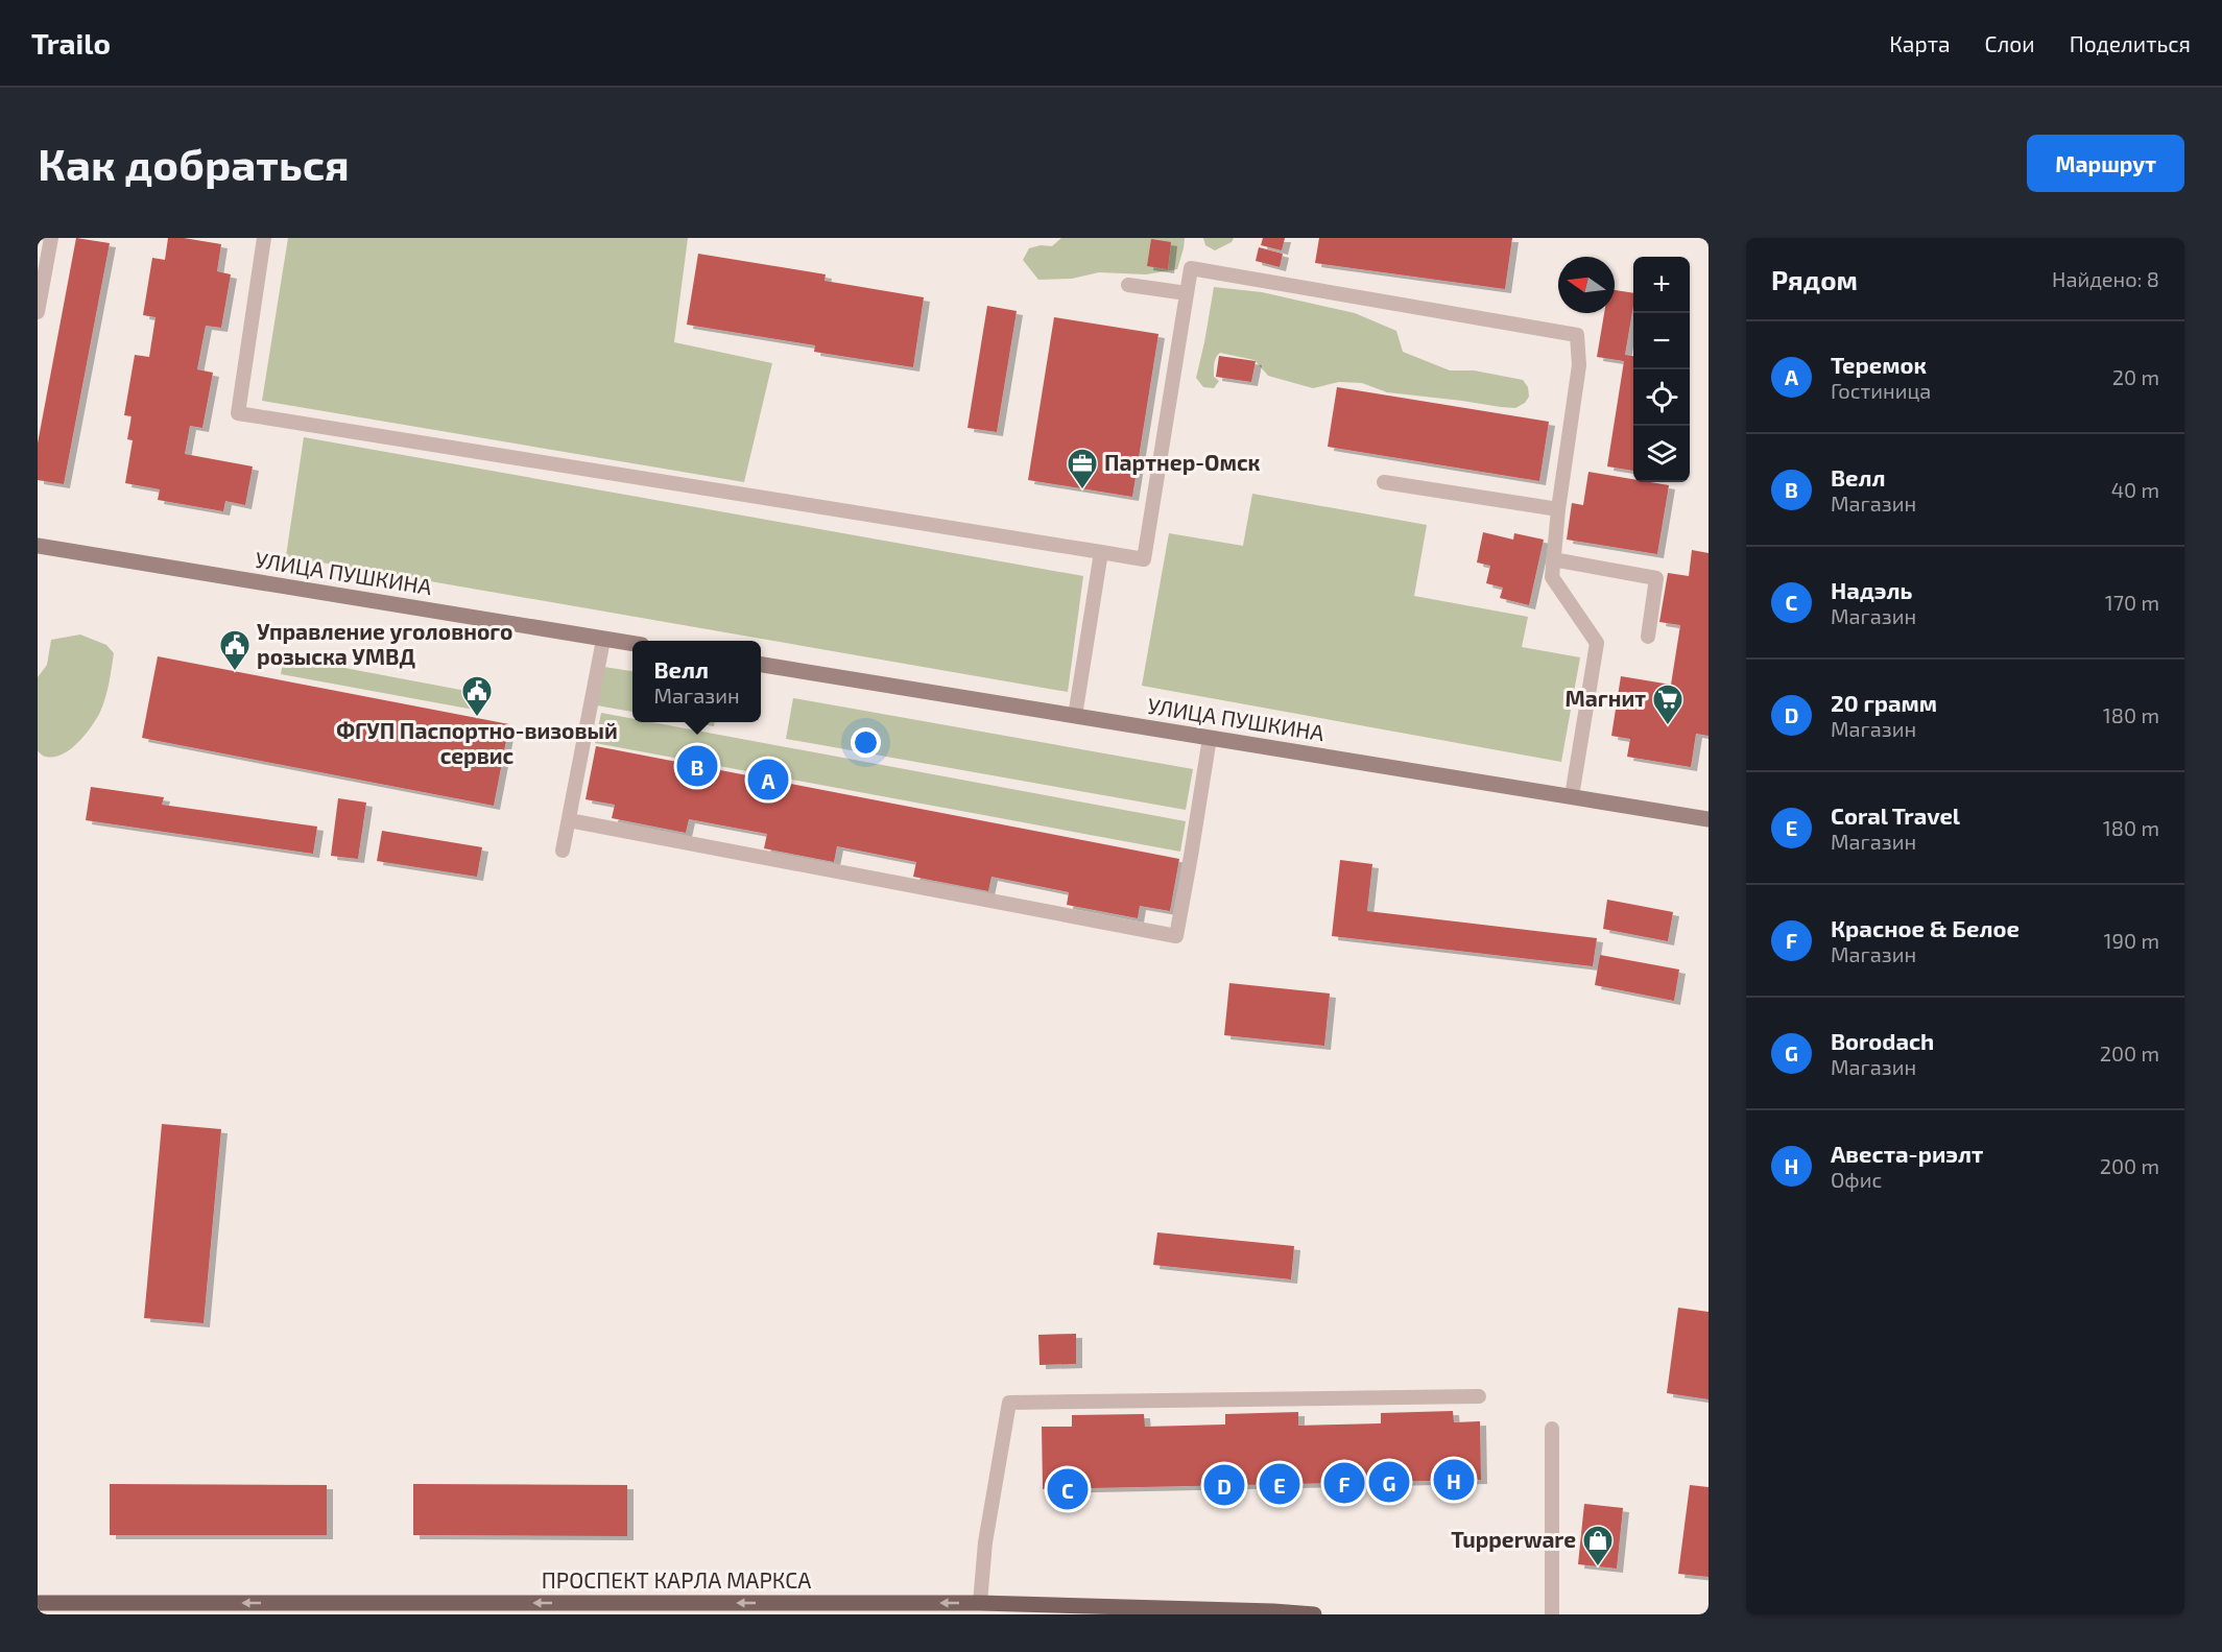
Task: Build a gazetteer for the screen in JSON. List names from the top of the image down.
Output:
{
  "streets": {
    "main road": ["ПРОСПЕКТ КАРЛА МАРКСА"],
    "street": ["УЛИЦА ПУШКИНА"]
  },
  "one_way": ["ПРОСПЕКТ КАРЛА МАРКСА"],
  "places": {
    "office": ["Партнер-Омск"],
    "public building": ["Управление уголовного розыска УМВД", "ФГУП Паспортно-визовый сервис"],
    "supermarket": ["Магнит"],
    "shop": ["Tupperware"]
  },
  "north": "left",
  "page": {
    "header": "Trailo",
    "nav": ["Карта", "Слои", "Поделиться"],
    "buttons": "Маршрут",
    "title": "Как добраться",
    "heading": ["Рядом", "Найдено: 8"],
    "map_buttons": ["+", "−"],
    "list": [
      {
        "mark": "A",
        "name": "Теремок",
        "note": "Гостиница",
        "value": "20 m"
      },
      {
        "mark": "B",
        "name": "Велл",
        "note": "Магазин",
        "value": "40 m"
      },
      {
        "mark": "C",
        "name": "Надэль",
        "note": "Магазин",
        "value": "170 m"
      },
      {
        "mark": "D",
        "name": "20 грамм",
        "note": "Магазин",
        "value": "180 m"
      },
      {
        "mark": "E",
        "name": "Coral Travel",
        "note": "Магазин",
        "value": "180 m"
      },
      {
        "mark": "F",
        "name": "Красное & Белое",
        "note": "Магазин",
        "value": "190 m"
      },
      {
        "mark": "G",
        "name": "Borodach",
        "note": "Магазин",
        "value": "200 m"
      },
      {
        "mark": "H",
        "name": "Авеста-риэлт",
        "note": "Офис",
        "value": "200 m"
      }
    ],
    "popup": ["Велл", "Магазин"],
    "pins": [
      "B",
      "A",
      "H",
      "G",
      "F",
      "E",
      "D",
      "C"
    ]
  }
}
